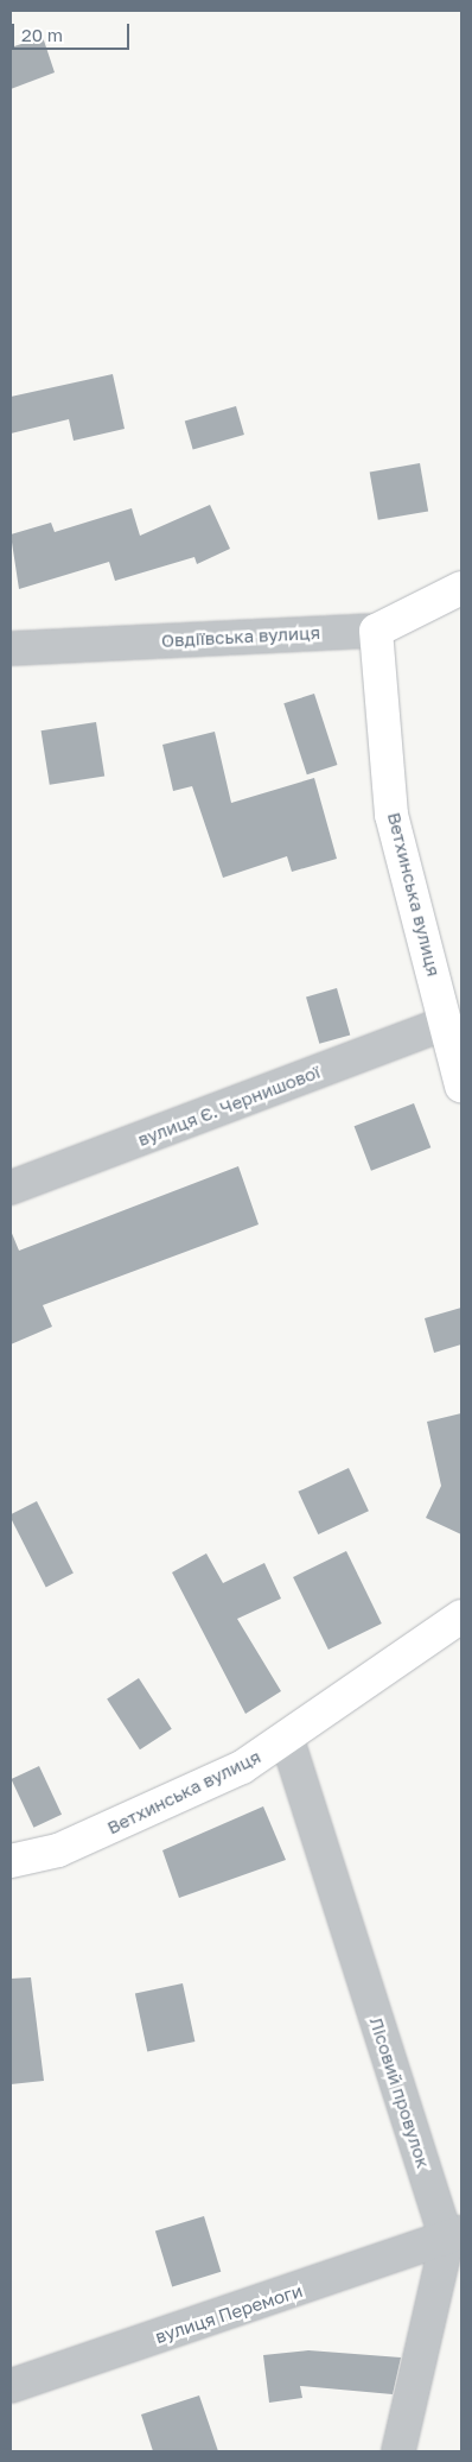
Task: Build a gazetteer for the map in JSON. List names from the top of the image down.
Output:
{
  "streets": {
    "main road": ["Овдіївська вулиця", "Ветхинська вулиця"],
    "street": ["вулиця Є. Чернишової", "Лісовий провулок", "вулиця Перемоги"]
  },
  "crossings": [
    ["Овдіївська вулиця", "Ветхинська вулиця"],
    ["Ветхинська вулиця", "вулиця Є. Чернишової"],
    ["Ветхинська вулиця", "Лісовий провулок"],
    ["Лісовий провулок", "вулиця Перемоги"]
  ],
  "scale_bar": "20 m"
}
